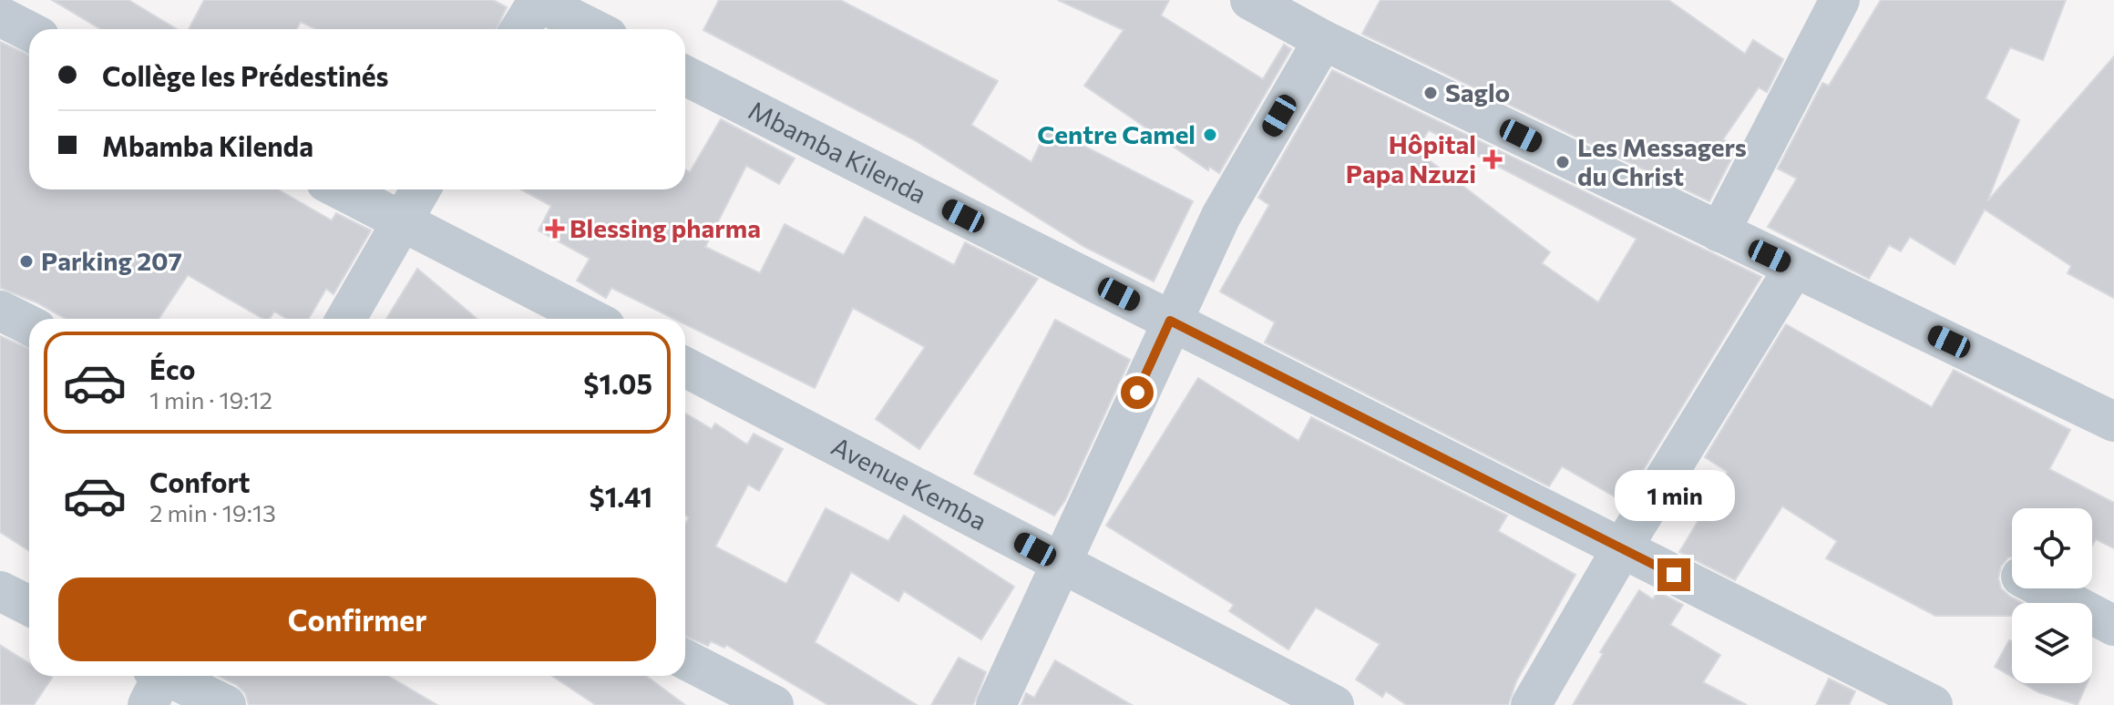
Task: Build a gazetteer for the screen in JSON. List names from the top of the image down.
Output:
{
  "streets": {
    "street": ["Mbamba Kilenda", "Avenue Kemba"]
  },
  "places": {
    "other": [
      "Saglo",
      "Centre Camel",
      "Les Messagers du Christ",
      "Parking 207"
    ],
    "health": ["Hôpital Papa Nzuzi", "Blessing pharma"]
  },
  "page": {
    "banner": ["Collège les Prédestinés", "Mbamba Kilenda"],
    "list": [
      {
        "name": "Éco",
        "note": "1 min · 19:12",
        "value": "$1.05"
      },
      {
        "name": "Confort",
        "note": "2 min · 19:13",
        "value": "$1.41"
      }
    ],
    "bubble": "1 min",
    "buttons": "Confirmer"
  }
}
